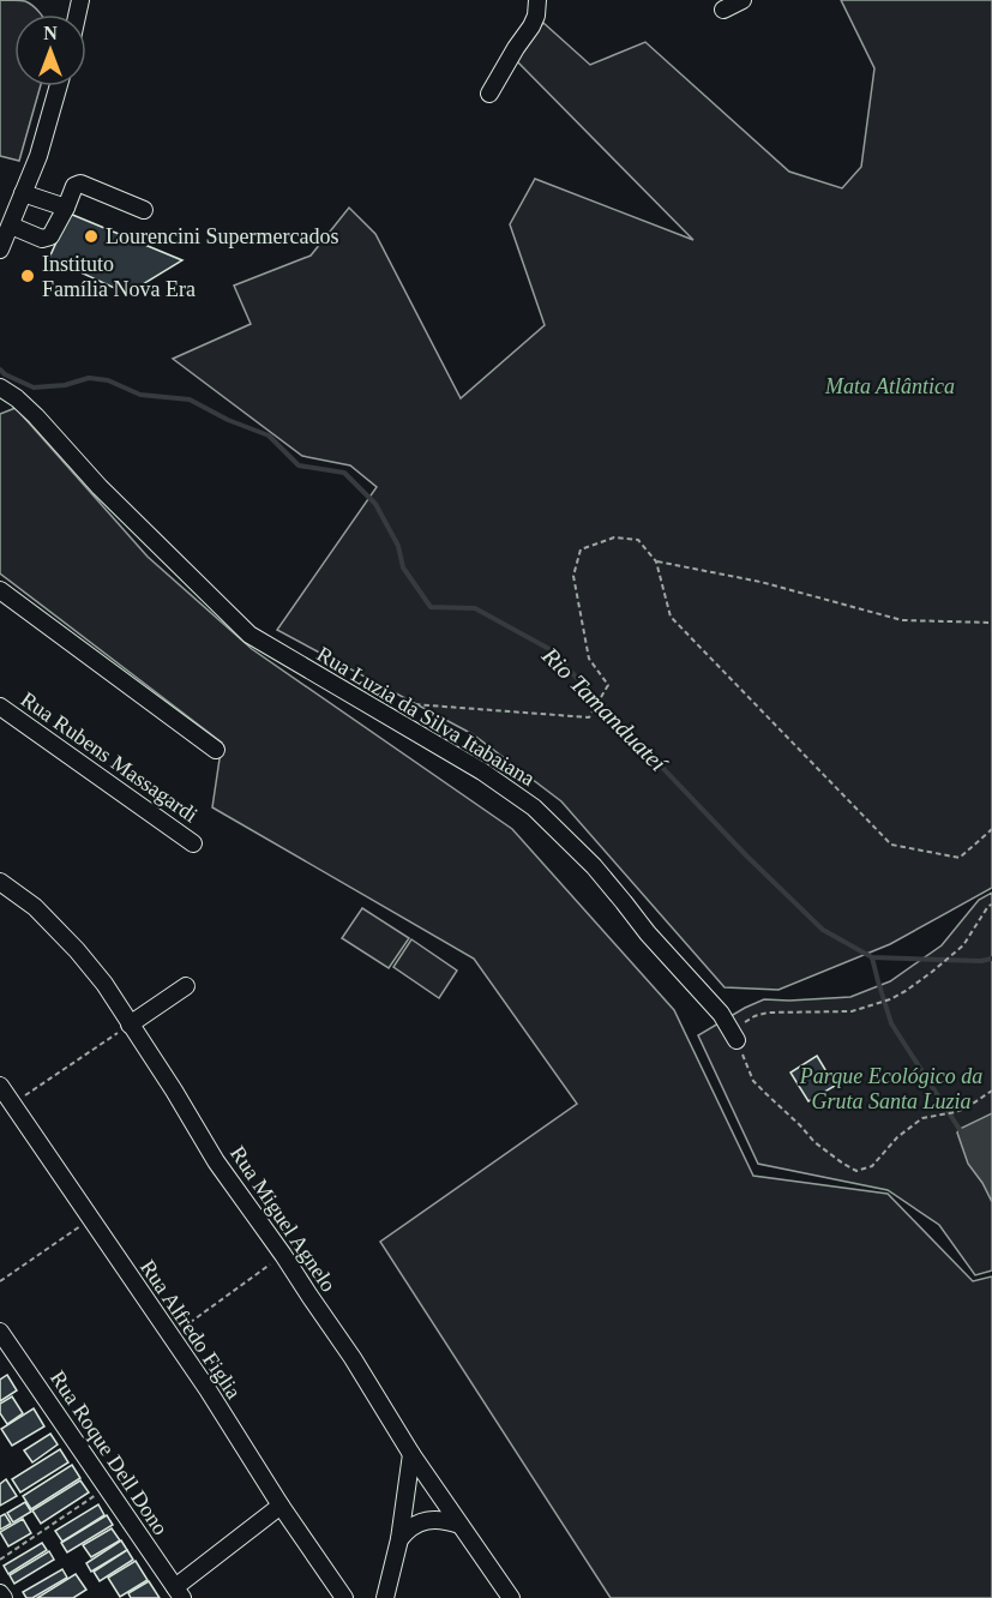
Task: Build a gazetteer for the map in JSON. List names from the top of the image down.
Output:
{
  "streets": {
    "street": [
      "Rua Luzia da Silva Itabaiana",
      "Rua Rubens Massagardi",
      "Rua Miguel Agnelo",
      "Rua Alfredo Figlia",
      "Rua Roque Dell Dono"
    ]
  },
  "water": ["Rio Tamanduateí"],
  "parks": ["Mata Atlântica", "Parque Ecológico da Gruta Santa Luzia"],
  "places": ["Lourencini Supermercados", "Instituto Família Nova Era"],
  "north": "top"
}
